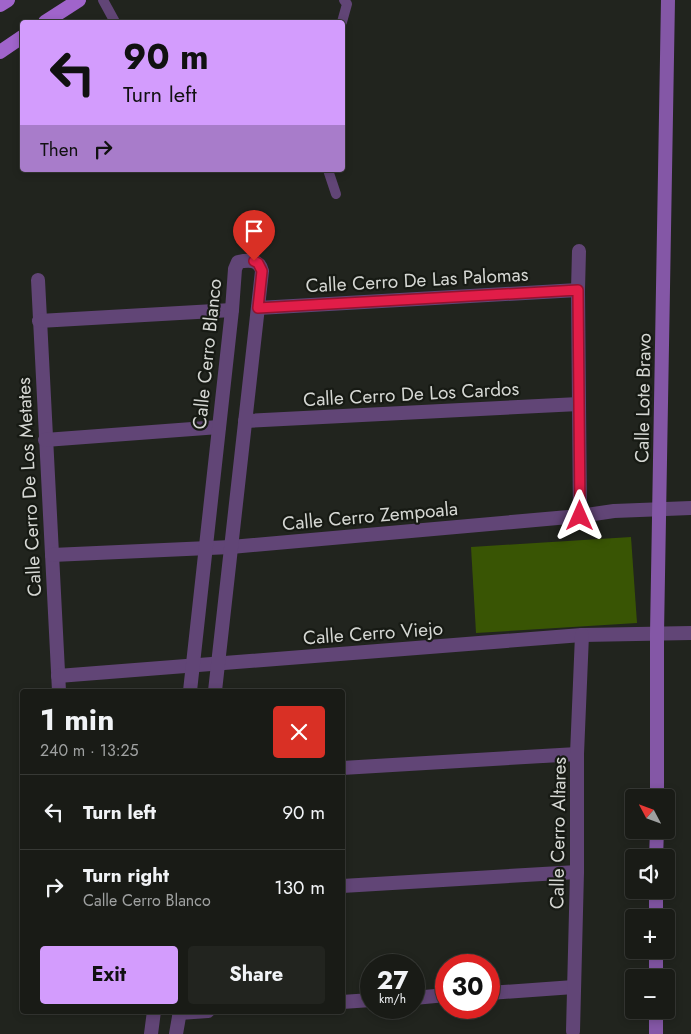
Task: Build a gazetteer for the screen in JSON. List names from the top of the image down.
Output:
{
  "streets": {
    "main road": ["Calle Lote Bravo"],
    "street": [
      "Calle Cerro De Las Palomas",
      "Calle Cerro Blanco",
      "Calle Cerro De Los Cardos",
      "Calle Cerro De Los Metates",
      "Calle Cerro Zempoala",
      "Calle Cerro Viejo",
      "Calle Cerro Altares"
    ]
  },
  "crossings": [
    ["Calle Cerro De Las Palomas", "Calle Cerro Blanco"],
    ["Calle Cerro Blanco", "Calle Cerro De Los Cardos"],
    ["Calle Cerro Blanco", "Calle Cerro Zempoala"],
    ["Calle Cerro Blanco", "Calle Cerro Viejo"],
    ["Calle Lote Bravo", "Calle Cerro Zempoala"],
    ["Calle Lote Bravo", "Calle Cerro Viejo"],
    ["Calle Cerro De Los Metates", "Calle Cerro Zempoala"],
    ["Calle Cerro De Los Metates", "Calle Cerro Viejo"],
    ["Calle Cerro Viejo", "Calle Cerro Altares"]
  ],
  "north": "top left",
  "page": {
    "turn": ["90 m", "Turn left"],
    "then": "Then",
    "heading": ["1 min", "240 m · 13:25"],
    "list": [
      {
        "name": "Turn left",
        "value": "90 m"
      },
      {
        "name": "Turn right",
        "note": "Calle Cerro Blanco",
        "value": "130 m"
      }
    ],
    "map_buttons": ["+", "−"],
    "buttons": ["Exit", "Share"],
    "speed": "27 km/h",
    "limit": "30"
  }
}
